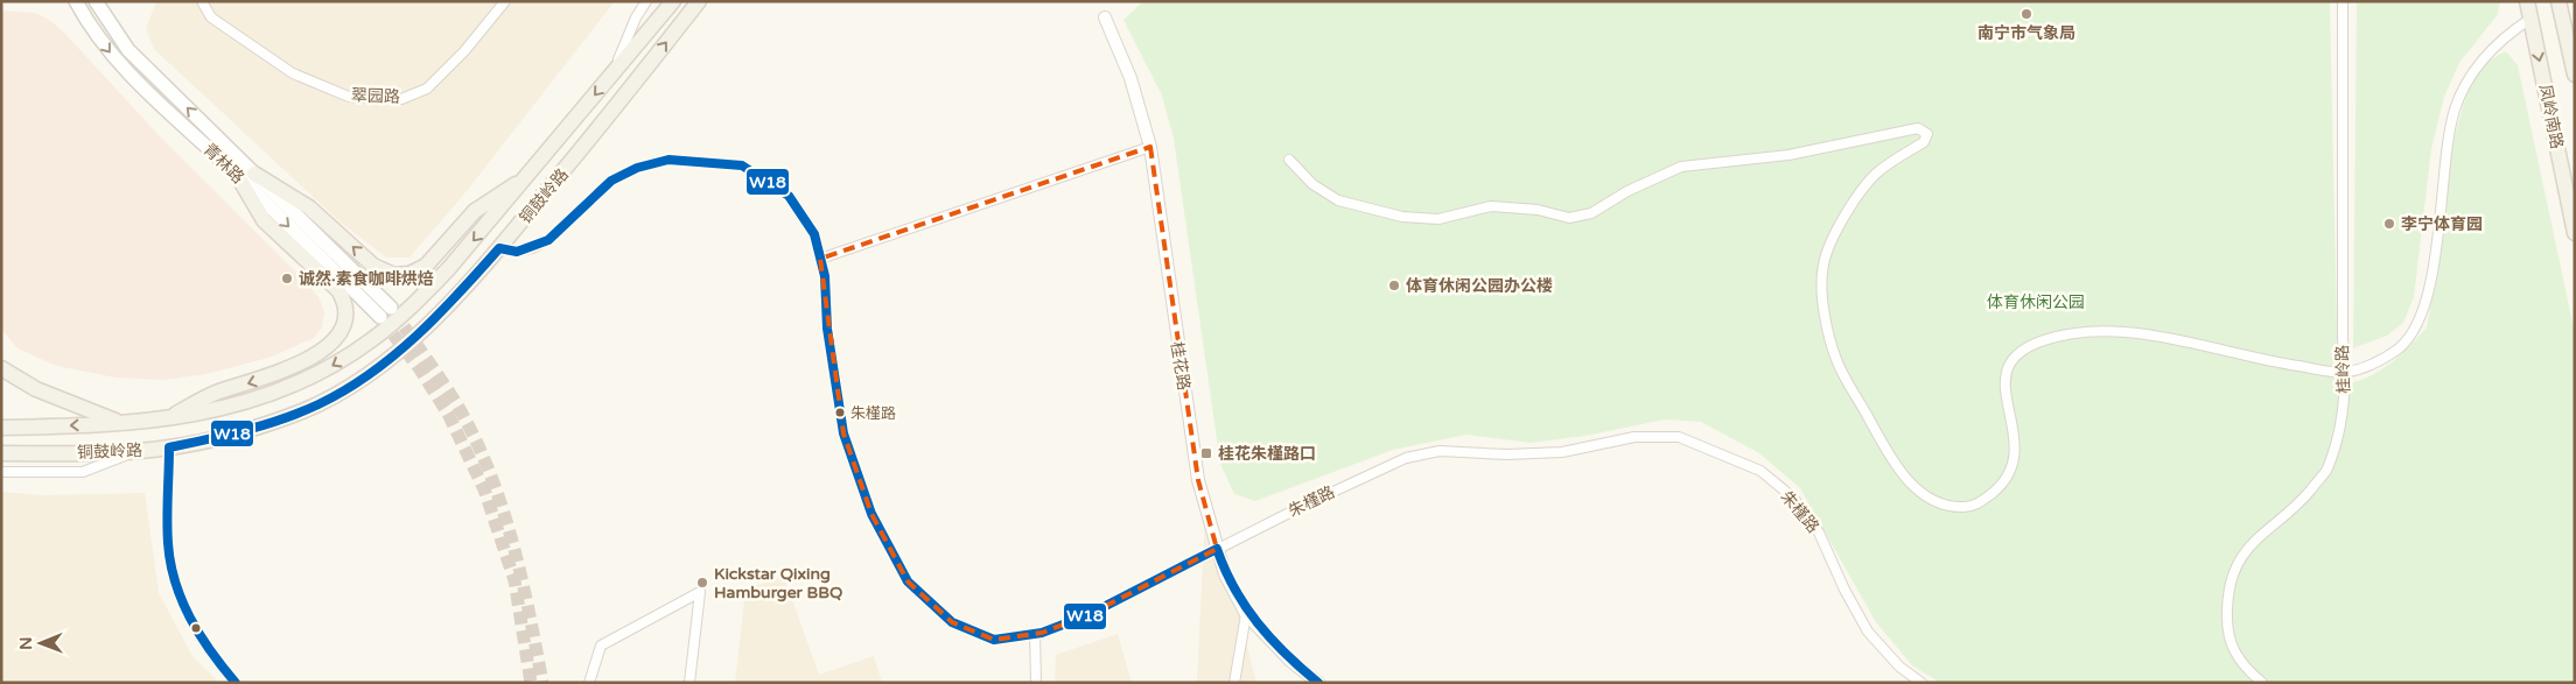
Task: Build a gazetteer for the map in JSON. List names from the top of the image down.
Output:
{
  "streets": {
    "main road": ["凤岭南路", "青林路", "铜鼓岭路"],
    "street": [
      "翠园路",
      "桂花路",
      "桂岭路",
      "朱槿路"
    ]
  },
  "crossings": [
    ["铜鼓岭路", "朱槿路"],
    ["桂花路", "朱槿路"]
  ],
  "one_way": ["凤岭南路"],
  "parks": ["体育休闲公园"],
  "places": {
    "other": [
      "南宁市气象局",
      "李宁体育园",
      "诚然·素食咖啡烘焙",
      "体育休闲公园办公楼",
      "朱槿路",
      "Kickstar Qixing Hamburger BBQ"
    ],
    "transit": ["桂花朱槿路口"]
  },
  "lines": ["transit line W18"],
  "north": "left"
}
